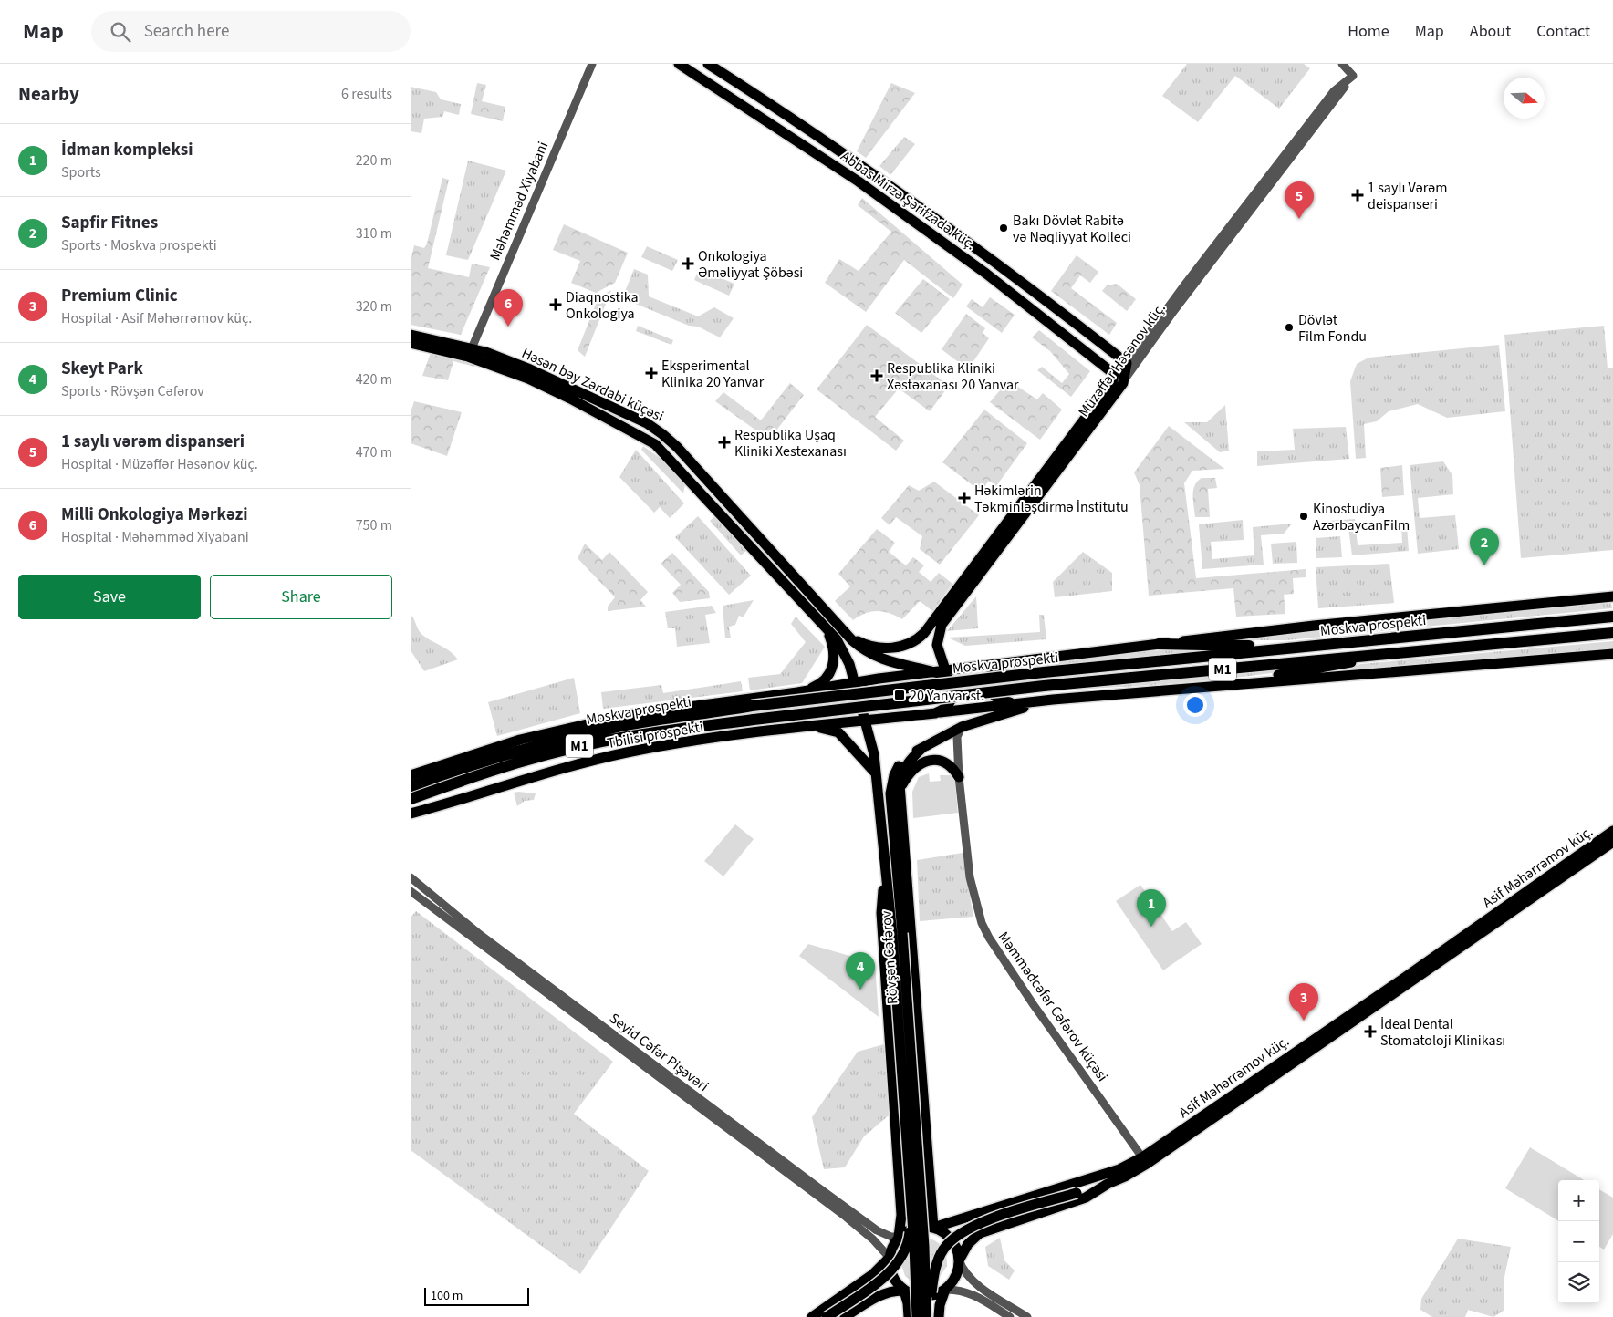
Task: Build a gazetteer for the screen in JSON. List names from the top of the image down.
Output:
{
  "streets": {
    "highway": ["Moskva prospekti", "M1"],
    "main road": [
      "Abbas Mirzə Şərifzadə küç.",
      "Müzəffər Həsənov küç.",
      "Həsən bəy Zərdabi küçəsi",
      "Tbilisi prospekti",
      "Asif Məhərrəmov küç.",
      "Rövşən Cəfərov"
    ],
    "street": ["Məhəmməd Xiyabani", "Məmmədcəfər Cəfərov küçəsi", "Seyid Cəfər Pişəvəri"]
  },
  "crossings": [
    ["Abbas Mirzə Şərifzadə küç.", "Müzəffər Həsənov küç."],
    ["Məhəmməd Xiyabani", "Həsən bəy Zərdabi küçəsi"],
    ["Müzəffər Həsənov küç.", "Həsən bəy Zərdabi küçəsi"],
    ["Həsən bəy Zərdabi küçəsi", "Rövşən Cəfərov"],
    ["Asif Məhərrəmov küç.", "Məmmədcəfər Cəfərov küçəsi"],
    ["Asif Məhərrəmov küç.", "Seyid Cəfər Pişəvəri"],
    ["Rövşən Cəfərov", "Məmmədcəfər Cəfərov küçəsi"]
  ],
  "places": {
    "health": [
      "1 saylı Vərəm deispanseri",
      "Onkologiya Əməliyyat Şöbəsi",
      "Diaqnostika Onkologiya",
      "Eksperimental Klinika 20 Yanvar",
      "Respublika Kliniki Xəstəxanası 20 Yanvar",
      "Respublika Uşaq Kliniki Xestexanası",
      "Həkimlərin Təkminləşdirmə İnstitutu",
      "İdeal Dental Stomatoloji Klinikası"
    ],
    "other": ["Bakı Dövlət Rabitə və Nəqliyyat Kolleci", "Dövlət Film Fondu", "Kinostudiya AzərbaycanFilm"],
    "transit": ["20 Yanvar st."]
  },
  "scale_bar": "100 m",
  "north": "right",
  "page": {
    "header": "Map",
    "search": "Search here",
    "nav": [
      "Home",
      "Map",
      "About",
      "Contact"
    ],
    "heading": ["Nearby", "6 results"],
    "list": [
      {
        "mark": "1",
        "name": "İdman kompleksi",
        "note": "Sports",
        "value": "220 m"
      },
      {
        "mark": "2",
        "name": "Sapfir Fitnes",
        "note": "Sports · Moskva prospekti",
        "value": "310 m"
      },
      {
        "mark": "3",
        "name": "Premium Clinic",
        "note": "Hospital · Asif Məhərrəmov küç.",
        "value": "320 m"
      },
      {
        "mark": "4",
        "name": "Skeyt Park",
        "note": "Sports · Rövşən Cəfərov",
        "value": "420 m"
      },
      {
        "mark": "5",
        "name": "1 saylı vərəm dispanseri",
        "note": "Hospital · Müzəffər Həsənov küç.",
        "value": "470 m"
      },
      {
        "mark": "6",
        "name": "Milli Onkologiya Mərkəzi",
        "note": "Hospital · Məhəmməd Xiyabani",
        "value": "750 m"
      }
    ],
    "pins": [
      "5",
      "6",
      "2",
      "1",
      "4",
      "3"
    ],
    "buttons": ["Save", "Share"],
    "map_buttons": ["+", "−"],
    "scale": "100 m"
  }
}
